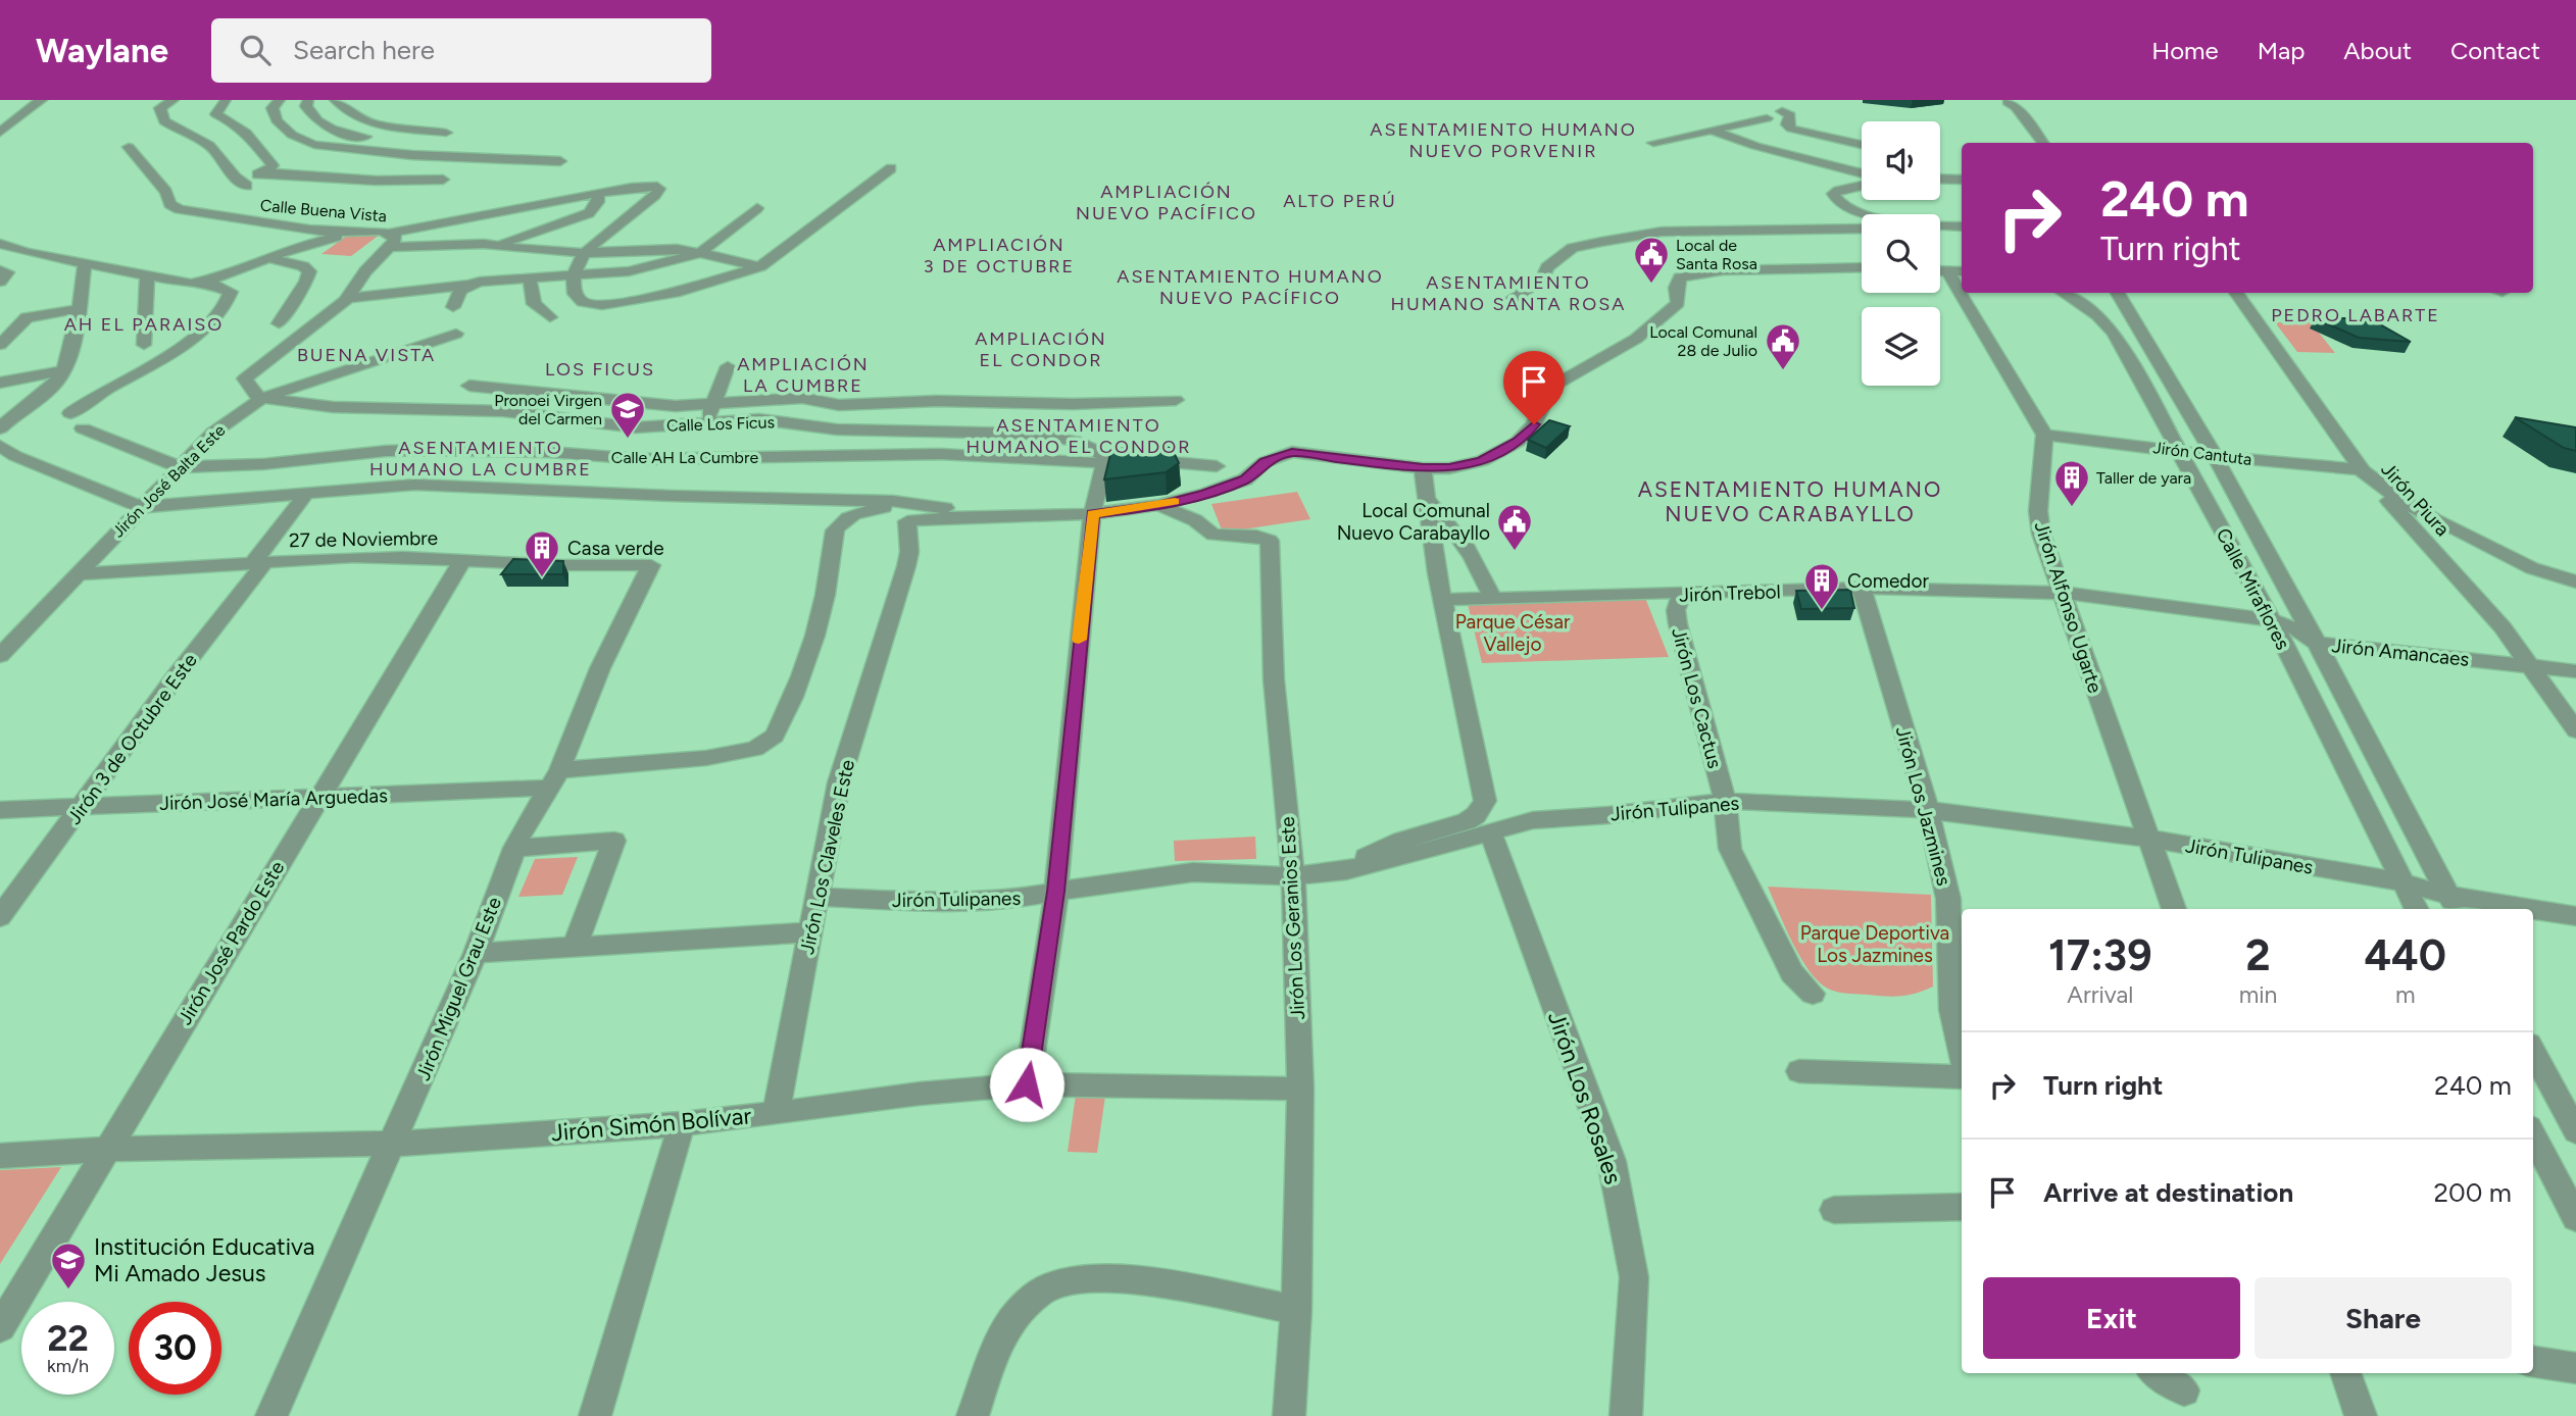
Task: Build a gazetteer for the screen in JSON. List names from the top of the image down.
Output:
{
  "streets": {
    "street": [
      "Calle Buena Vista",
      "Calle Los Ficus",
      "Jirón Cantuta",
      "Calle AH La Cumbre",
      "Jirón José Balta Este",
      "Jirón Piura",
      "27 de Noviembre",
      "Calle Miraflores",
      "Jirón Trebol",
      "Jirón Alfonso Ugarte",
      "Jirón Amancaes",
      "Jirón Los Cactus",
      "Jirón 3 de Octubre Este",
      "Jirón José María Arguedas",
      "Jirón Los Jazmines",
      "Jirón Tulipanes",
      "Jirón Los Claveles Este",
      "Jirón Los Geranios Este",
      "Jirón José Pardo Este",
      "Jirón Miguel Grau Este",
      "Jirón Los Rosales",
      "Jirón Simón Bolívar"
    ]
  },
  "crossings": [
    ["Calle Buena Vista", "Calle Los Ficus"],
    ["Calle Buena Vista", "Jirón José Balta Este"],
    ["Calle Los Ficus", "Calle AH La Cumbre"],
    ["Calle Los Ficus", "Jirón José Balta Este"],
    ["Jirón Cantuta", "Jirón Piura"],
    ["Jirón Cantuta", "Calle Miraflores"],
    ["Jirón Cantuta", "Jirón Alfonso Ugarte"],
    ["Calle AH La Cumbre", "Jirón José Balta Este"],
    ["Jirón José Balta Este", "27 de Noviembre"],
    ["Jirón Piura", "Jirón Amancaes"],
    ["27 de Noviembre", "Jirón 3 de Octubre Este"],
    ["27 de Noviembre", "Jirón José Pardo Este"],
    ["27 de Noviembre", "Jirón Miguel Grau Este"],
    ["Calle Miraflores", "Jirón Amancaes"],
    ["Calle Miraflores", "Jirón Tulipanes"],
    ["Jirón Trebol", "Jirón Alfonso Ugarte"],
    ["Jirón Trebol", "Jirón Amancaes"],
    ["Jirón Trebol", "Jirón Los Cactus"],
    ["Jirón Trebol", "Jirón Los Jazmines"],
    ["Jirón Alfonso Ugarte", "Jirón Amancaes"],
    ["Jirón Alfonso Ugarte", "Jirón Tulipanes"],
    ["Jirón Los Cactus", "Jirón Tulipanes"],
    ["Jirón 3 de Octubre Este", "Jirón José María Arguedas"],
    ["Jirón José María Arguedas", "Jirón Los Claveles Este"],
    ["Jirón José María Arguedas", "Jirón José Pardo Este"],
    ["Jirón José María Arguedas", "Jirón Miguel Grau Este"],
    ["Jirón Los Jazmines", "Jirón Tulipanes"],
    ["Jirón Tulipanes", "Jirón Los Claveles Este"],
    ["Jirón Tulipanes", "Jirón Los Geranios Este"],
    ["Jirón Tulipanes", "Jirón Los Rosales"],
    ["Jirón Los Claveles Este", "Jirón Simón Bolívar"],
    ["Jirón Los Geranios Este", "Jirón Simón Bolívar"],
    ["Jirón José Pardo Este", "Jirón Simón Bolívar"],
    ["Jirón Miguel Grau Este", "Jirón Simón Bolívar"]
  ],
  "districts": [
    "ASENTAMIENTO HUMANO NUEVO PORVENIR",
    "AMPLIACIÓN NUEVO PACÍFICO",
    "ALTO PERÚ",
    "AMPLIACIÓN 3 DE OCTUBRE",
    "ASENTAMIENTO HUMANO NUEVO PACÍFICO",
    "ASENTAMIENTO HUMANO SANTA ROSA",
    "PEDRO LABARTE",
    "AH EL PARAISO",
    "AMPLIACIÓN EL CONDOR",
    "BUENA VISTA",
    "AMPLIACIÓN LA CUMBRE",
    "LOS FICUS",
    "ASENTAMIENTO HUMANO EL CONDOR",
    "ASENTAMIENTO HUMANO LA CUMBRE",
    "ASENTAMIENTO HUMANO NUEVO CARABAYLLO"
  ],
  "parks": ["Parque César Vallejo", "Parque Deportiva Los Jazmines"],
  "places": {
    "public building": ["Local de Santa Rosa", "Local Comunal 28 de Julio", "Local Comunal Nuevo Carabayllo"],
    "school or university": ["Pronoei Virgen del Carmen", "Institución Educativa Mi Amado Jesus"],
    "building": ["Taller de yara", "Casa verde", "Comedor"]
  },
  "page": {
    "header": "Waylane",
    "search": "Search here",
    "nav": [
      "Home",
      "Map",
      "About",
      "Contact"
    ],
    "turn": ["240 m", "Turn right"],
    "eta": [
      "17:39",
      "Arrival",
      "2",
      "min",
      "440",
      "m"
    ],
    "list": [
      {
        "name": "Turn right",
        "value": "240 m"
      },
      {
        "name": "Arrive at destination",
        "value": "200 m"
      }
    ],
    "buttons": ["Exit", "Share"],
    "speed": "22 km/h",
    "limit": "30"
  }
}
